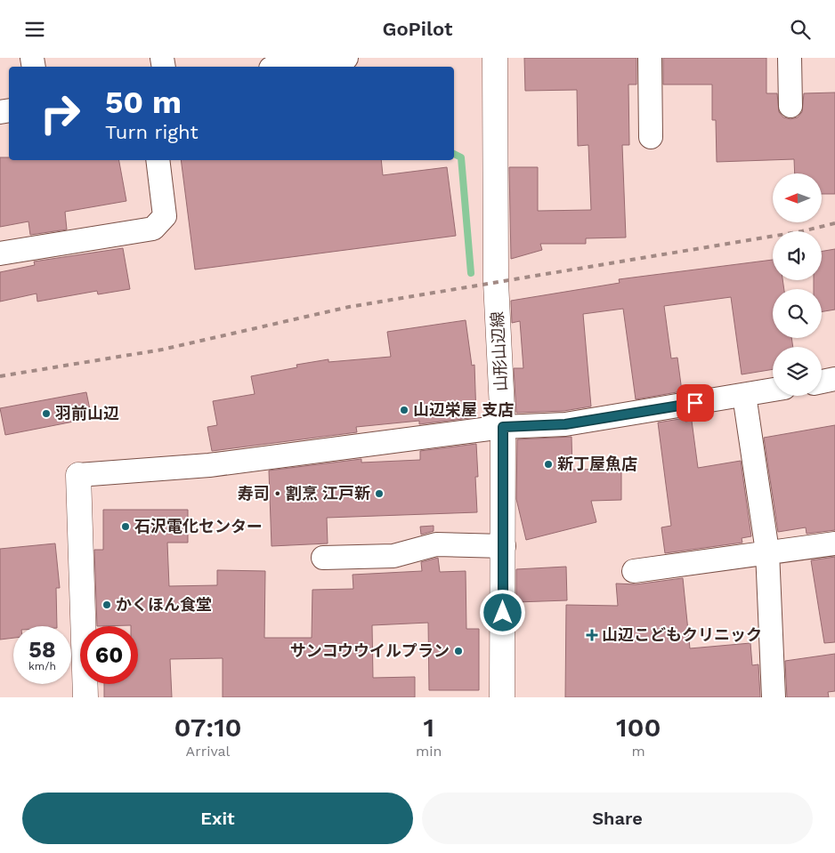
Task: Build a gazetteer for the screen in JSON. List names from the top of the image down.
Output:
{
  "streets": {
    "main road": ["山形山辺線"]
  },
  "places": {
    "other": [
      "山辺栄屋 支店",
      "羽前山辺",
      "新丁屋魚店",
      "寿司・割烹 江戸新",
      "石沢電化センター",
      "かくほん食堂",
      "サンコウウイルプラン"
    ],
    "health": ["山辺こどもクリニック"]
  },
  "north": "left",
  "page": {
    "header": "GoPilot",
    "turn": ["50 m", "Turn right"],
    "speed": "58 km/h",
    "limit": "60",
    "eta": [
      "07:10",
      "Arrival",
      "1",
      "min",
      "100",
      "m"
    ],
    "buttons": ["Exit", "Share"]
  }
}
